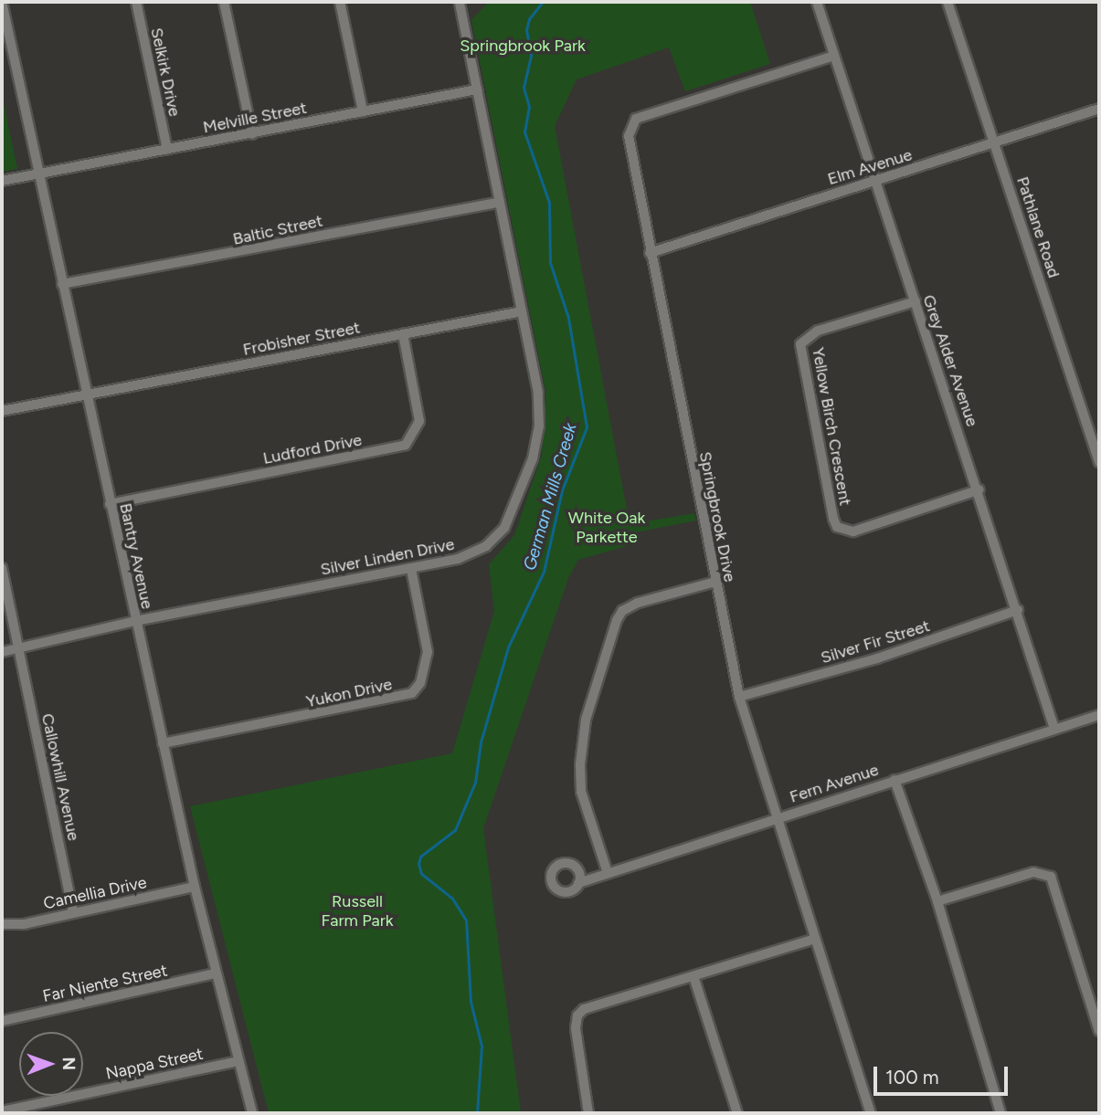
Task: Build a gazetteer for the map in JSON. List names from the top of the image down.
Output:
{
  "streets": {
    "street": [
      "Selkirk Drive",
      "Melville Street",
      "Elm Avenue",
      "Pathlane Road",
      "Baltic Street",
      "Frobisher Street",
      "Grey Alder Avenue",
      "Yellow Birch Crescent",
      "Ludford Drive",
      "Springbrook Drive",
      "Bantry Avenue",
      "Silver Linden Drive",
      "Silver Fir Street",
      "Yukon Drive",
      "Callowhill Avenue",
      "Fern Avenue",
      "Camellia Drive",
      "Far Niente Street",
      "Nappa Street"
    ]
  },
  "crossings": [
    ["Selkirk Drive", "Melville Street"],
    ["Melville Street", "Bantry Avenue"],
    ["Melville Street", "Silver Linden Drive"],
    ["Elm Avenue", "Pathlane Road"],
    ["Elm Avenue", "Grey Alder Avenue"],
    ["Elm Avenue", "Springbrook Drive"],
    ["Baltic Street", "Bantry Avenue"],
    ["Baltic Street", "Silver Linden Drive"],
    ["Frobisher Street", "Ludford Drive"],
    ["Frobisher Street", "Bantry Avenue"],
    ["Frobisher Street", "Silver Linden Drive"],
    ["Grey Alder Avenue", "Yellow Birch Crescent"],
    ["Grey Alder Avenue", "Springbrook Drive"],
    ["Grey Alder Avenue", "Silver Fir Street"],
    ["Grey Alder Avenue", "Fern Avenue"],
    ["Ludford Drive", "Bantry Avenue"],
    ["Springbrook Drive", "Silver Fir Street"],
    ["Springbrook Drive", "Fern Avenue"],
    ["Bantry Avenue", "Silver Linden Drive"],
    ["Bantry Avenue", "Yukon Drive"],
    ["Bantry Avenue", "Camellia Drive"],
    ["Bantry Avenue", "Far Niente Street"],
    ["Bantry Avenue", "Nappa Street"],
    ["Silver Linden Drive", "Yukon Drive"],
    ["Silver Linden Drive", "Callowhill Avenue"],
    ["Callowhill Avenue", "Camellia Drive"]
  ],
  "water": ["German Mills Creek"],
  "parks": ["Springbrook Park", "White Oak Parkette", "Russell Farm Park"],
  "scale_bar": "100 m",
  "north": "right"
}
